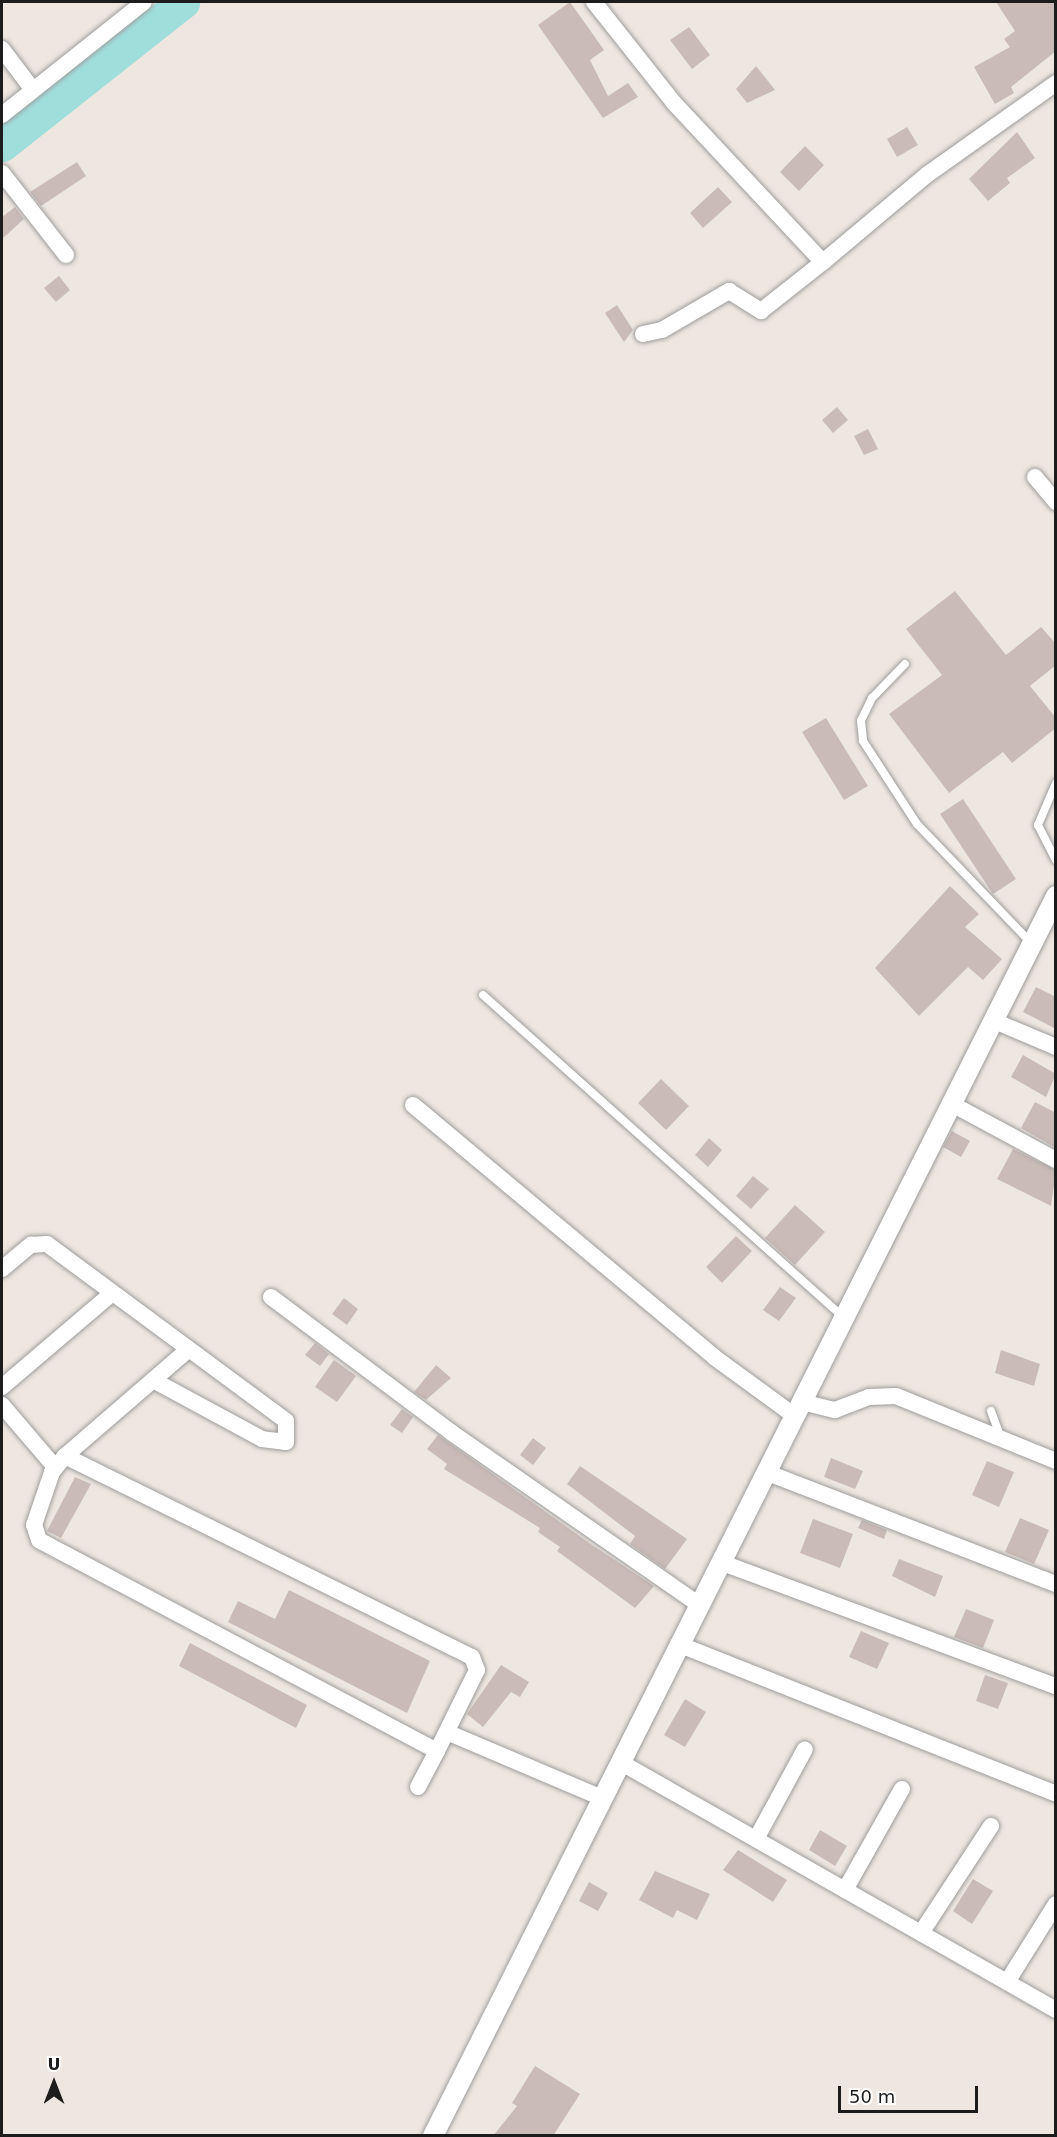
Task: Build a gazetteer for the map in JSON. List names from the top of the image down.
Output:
{
  "scale_bar": "50 m",
  "north": "top"
}
